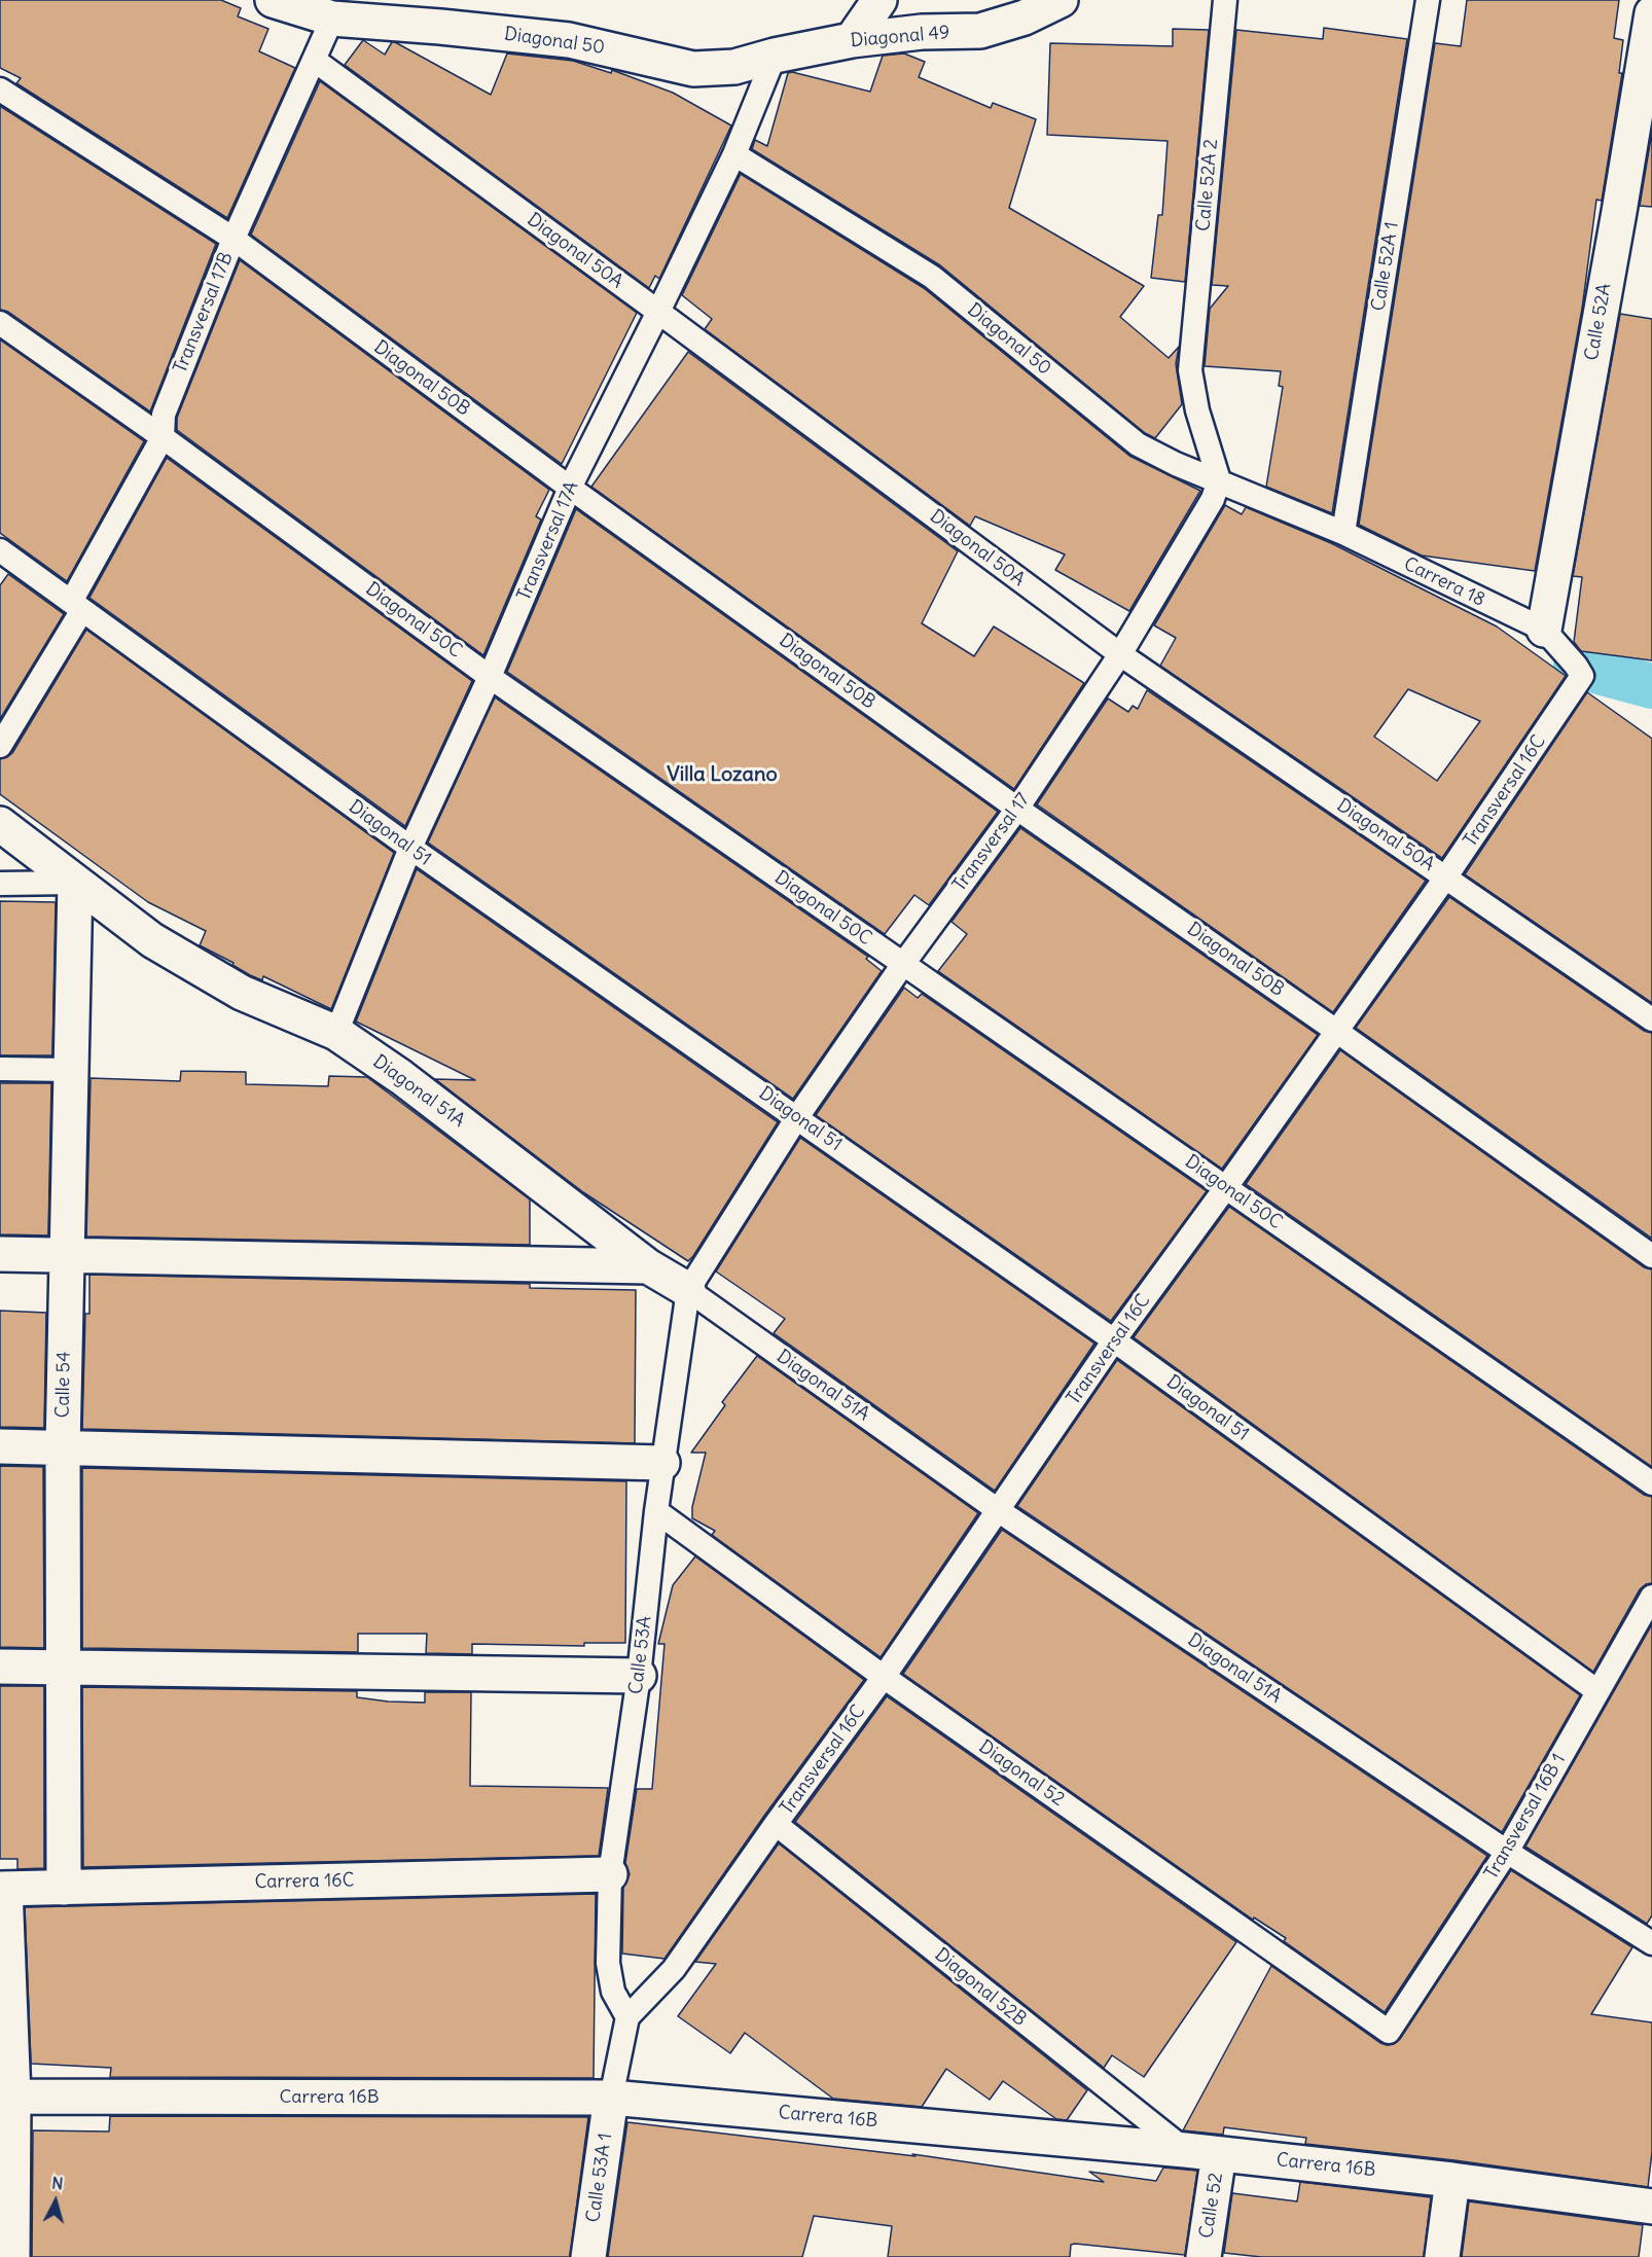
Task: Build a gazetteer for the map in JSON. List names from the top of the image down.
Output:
{
  "streets": {
    "street": [
      "Diagonal 49",
      "Diagonal 50",
      "Calle 52A",
      "Diagonal 51A",
      "Calle 54",
      "Carrera 16C",
      "Carrera 16B",
      "Calle 53A 1",
      "Calle 52"
    ],
    "lane": [
      "Calle 52A 2",
      "Diagonal 50A",
      "Calle 52A 1",
      "Transversal 17B",
      "Diagonal 50B",
      "Transversal 17A",
      "Carrera 18",
      "Diagonal 50C",
      "Transversal 16C",
      "Diagonal 51",
      "Transversal 17",
      "Calle 53A",
      "Diagonal 52",
      "Transversal 16B 1",
      "Diagonal 52B"
    ]
  },
  "crossings": [
    ["Diagonal 49", "Diagonal 50"],
    ["Diagonal 49", "Transversal 17A"],
    ["Diagonal 50", "Calle 52A 2"],
    ["Diagonal 50", "Transversal 17B"],
    ["Diagonal 50", "Transversal 17A"],
    ["Diagonal 50", "Carrera 18"],
    ["Diagonal 50", "Transversal 17"],
    ["Calle 52A 2", "Transversal 17"],
    ["Diagonal 50A", "Transversal 17B"],
    ["Diagonal 50A", "Transversal 17A"],
    ["Diagonal 50A", "Transversal 16C"],
    ["Diagonal 50A", "Transversal 17"],
    ["Calle 52A 1", "Carrera 18"],
    ["Transversal 17B", "Diagonal 50B"],
    ["Transversal 17B", "Diagonal 50C"],
    ["Transversal 17B", "Diagonal 51"],
    ["Calle 52A", "Carrera 18"],
    ["Diagonal 50B", "Transversal 17A"],
    ["Diagonal 50B", "Transversal 16C"],
    ["Diagonal 50B", "Transversal 17"],
    ["Transversal 17A", "Diagonal 50C"],
    ["Transversal 17A", "Diagonal 51"],
    ["Transversal 17A", "Diagonal 51A"],
    ["Carrera 18", "Transversal 16C"],
    ["Diagonal 50C", "Transversal 16C"],
    ["Diagonal 50C", "Transversal 17"],
    ["Transversal 16C", "Diagonal 51"],
    ["Transversal 16C", "Diagonal 51A"],
    ["Transversal 16C", "Calle 53A"],
    ["Transversal 16C", "Diagonal 52"],
    ["Transversal 16C", "Diagonal 52B"],
    ["Diagonal 51", "Transversal 17"],
    ["Diagonal 51", "Transversal 16B 1"],
    ["Transversal 17", "Diagonal 51A"],
    ["Transversal 17", "Calle 53A"],
    ["Diagonal 51A", "Calle 54"],
    ["Diagonal 51A", "Calle 53A"],
    ["Diagonal 51A", "Transversal 16B 1"],
    ["Calle 54", "Carrera 16C"],
    ["Calle 53A", "Diagonal 52"],
    ["Calle 53A", "Carrera 16C"],
    ["Diagonal 52", "Transversal 16B 1"],
    ["Diagonal 52B", "Carrera 16B"],
    ["Carrera 16B", "Calle 53A 1"],
    ["Carrera 16B", "Calle 52"]
  ],
  "districts": ["Villa Lozano"],
  "north": "top"
}
